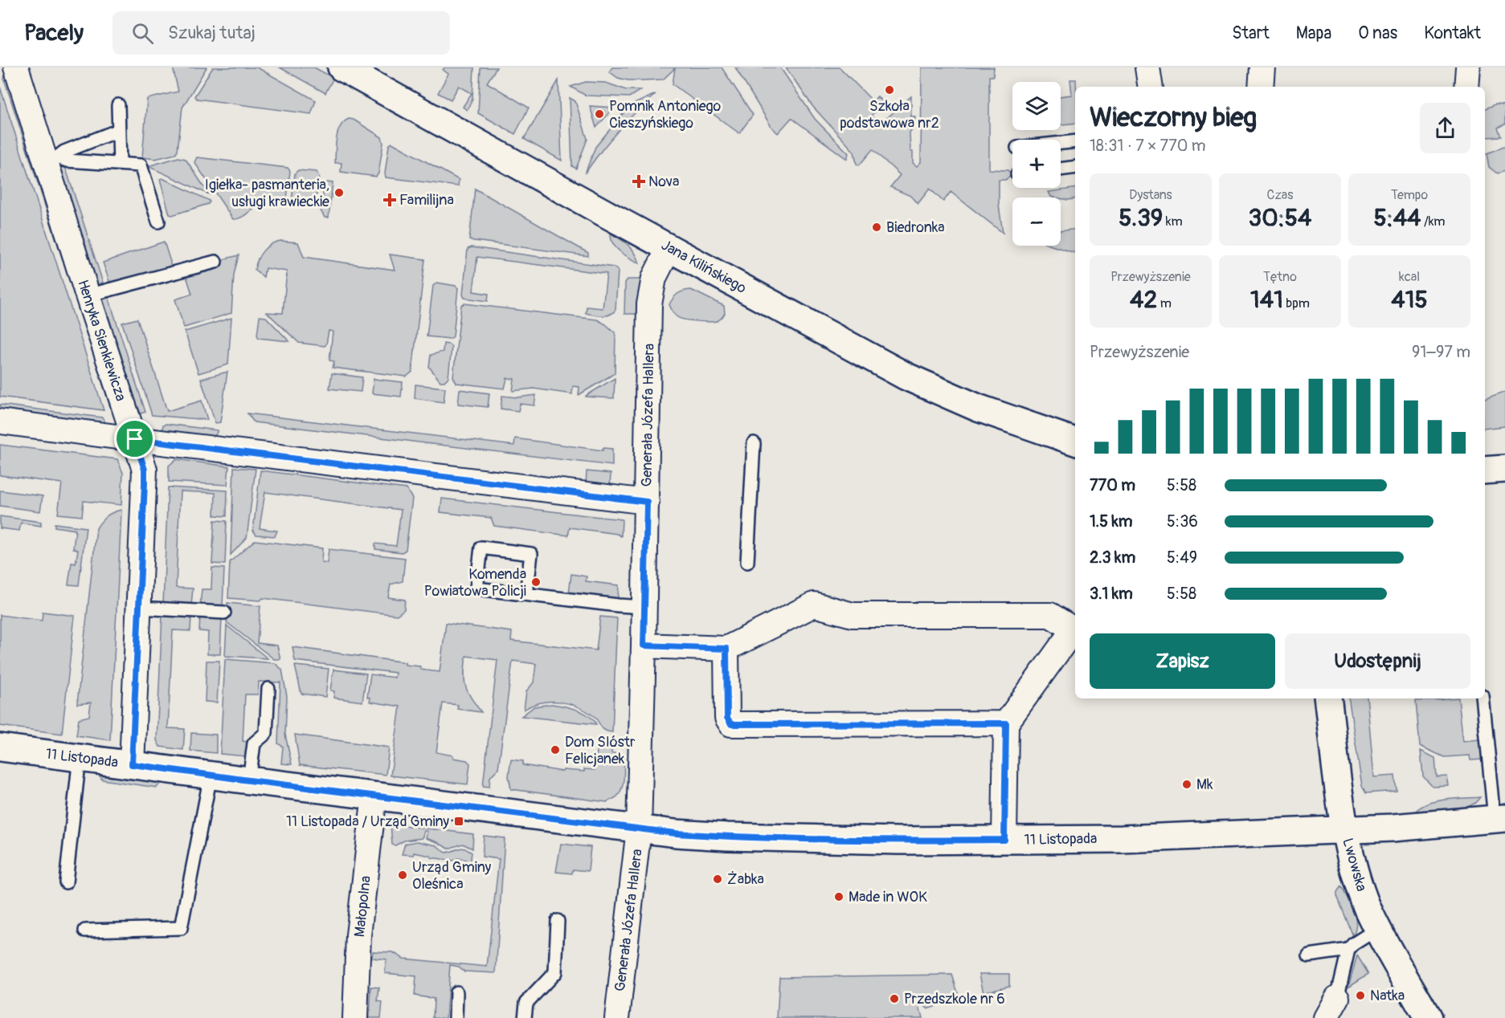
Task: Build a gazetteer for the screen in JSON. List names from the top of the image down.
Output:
{
  "streets": {
    "street": [
      "Jana Kilińskiego",
      "Henryka Sienkiewicza",
      "Generała Józefa Hallera",
      "11 Listopada",
      "Lwowska",
      "Małopolna"
    ]
  },
  "crossings": [
    ["Jana Kilińskiego", "Generała Józefa Hallera"],
    ["Henryka Sienkiewicza", "11 Listopada"],
    ["Generała Józefa Hallera", "11 Listopada"],
    ["11 Listopada", "Lwowska"],
    ["11 Listopada", "Małopolna"]
  ],
  "places": {
    "other": [
      "Szkoła podstawowa nr2",
      "Pomnik Antoniego Cieszyńskiego",
      "Igiełka- pasmanteria, usługi krawieckie",
      "Biedronka",
      "Komenda Powiatowa Policji",
      "Dom SIóstr Felicjanek",
      "Mk",
      "Urząd Gminy Oleśnica",
      "Żabka",
      "Made in WOK",
      "Natka",
      "Przedszkole nr 6"
    ],
    "health": ["Nova", "Familijna"],
    "transit": ["11 Listopada / Urząd Gminy"]
  },
  "page": {
    "header": "Pacely",
    "search": "Szukaj tutaj",
    "nav": [
      "Start",
      "Mapa",
      "O nas",
      "Kontakt"
    ],
    "map_buttons": ["+", "−"],
    "heading": ["Wieczorny bieg", "18:31 · 7 × 770 m"],
    "stats": [
      ["Dystans", "5.39 km"],
      ["Czas", "30:54"],
      ["Tempo", "5:44 /km"],
      ["Przewyższenie", "42 m"],
      ["Tętno", "141 bpm"],
      ["kcal", "415"]
    ],
    "chart": ["Przewyższenie", "91–97 m"],
    "list": [
      {
        "name": "770 m",
        "note": "5:58"
      },
      {
        "name": "1.5 km",
        "note": "5:36"
      },
      {
        "name": "2.3 km",
        "note": "5:49"
      },
      {
        "name": "3.1 km",
        "note": "5:58"
      }
    ],
    "buttons": ["Zapisz", "Udostępnij"]
  }
}
